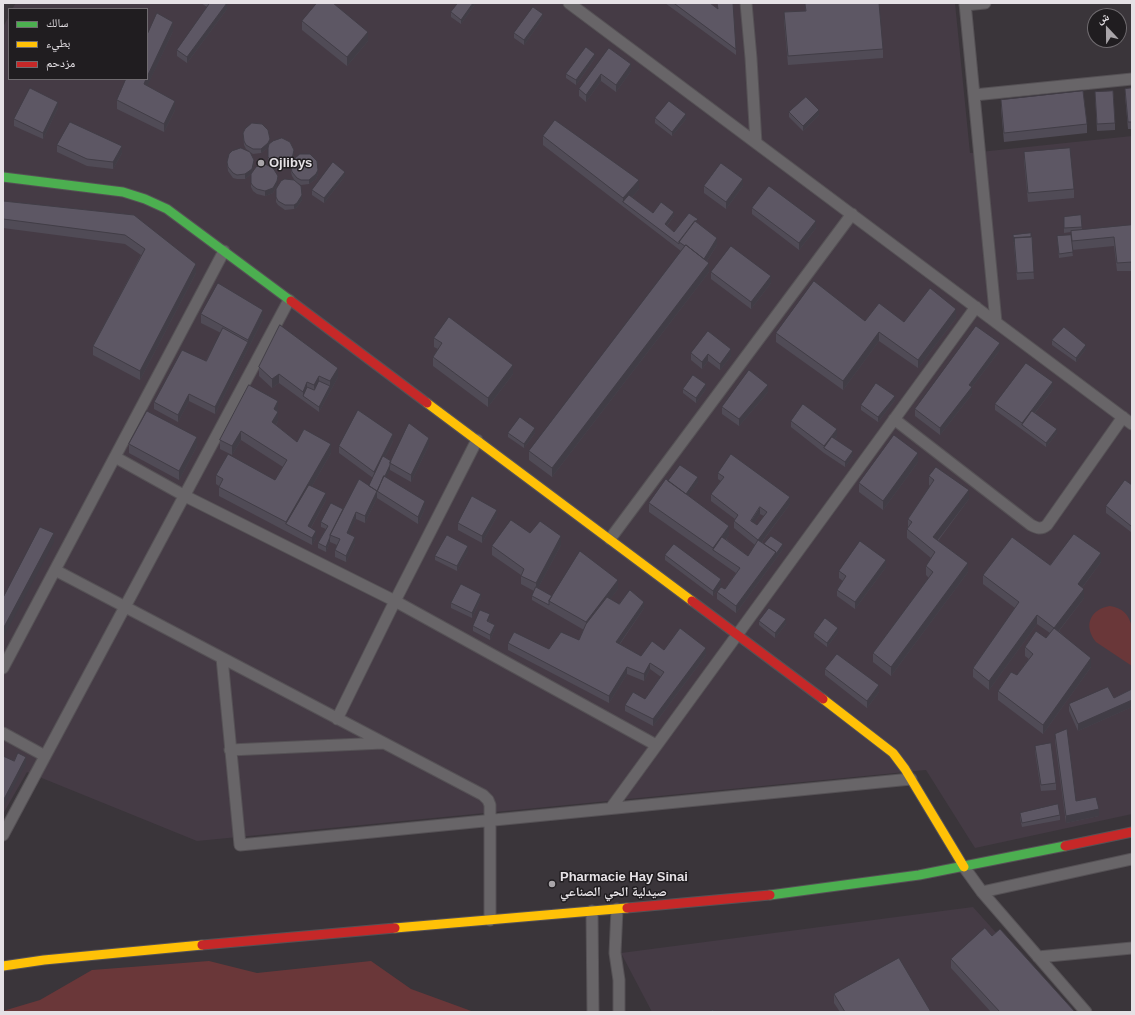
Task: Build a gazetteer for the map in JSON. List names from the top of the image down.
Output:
{
  "places": ["Ojlibys", "Pharmacie Hay Sinai صيدلية الحي الصناعي"],
  "legend": ["سالك", "بطيء", "مزدحم"],
  "north": "top"
}
